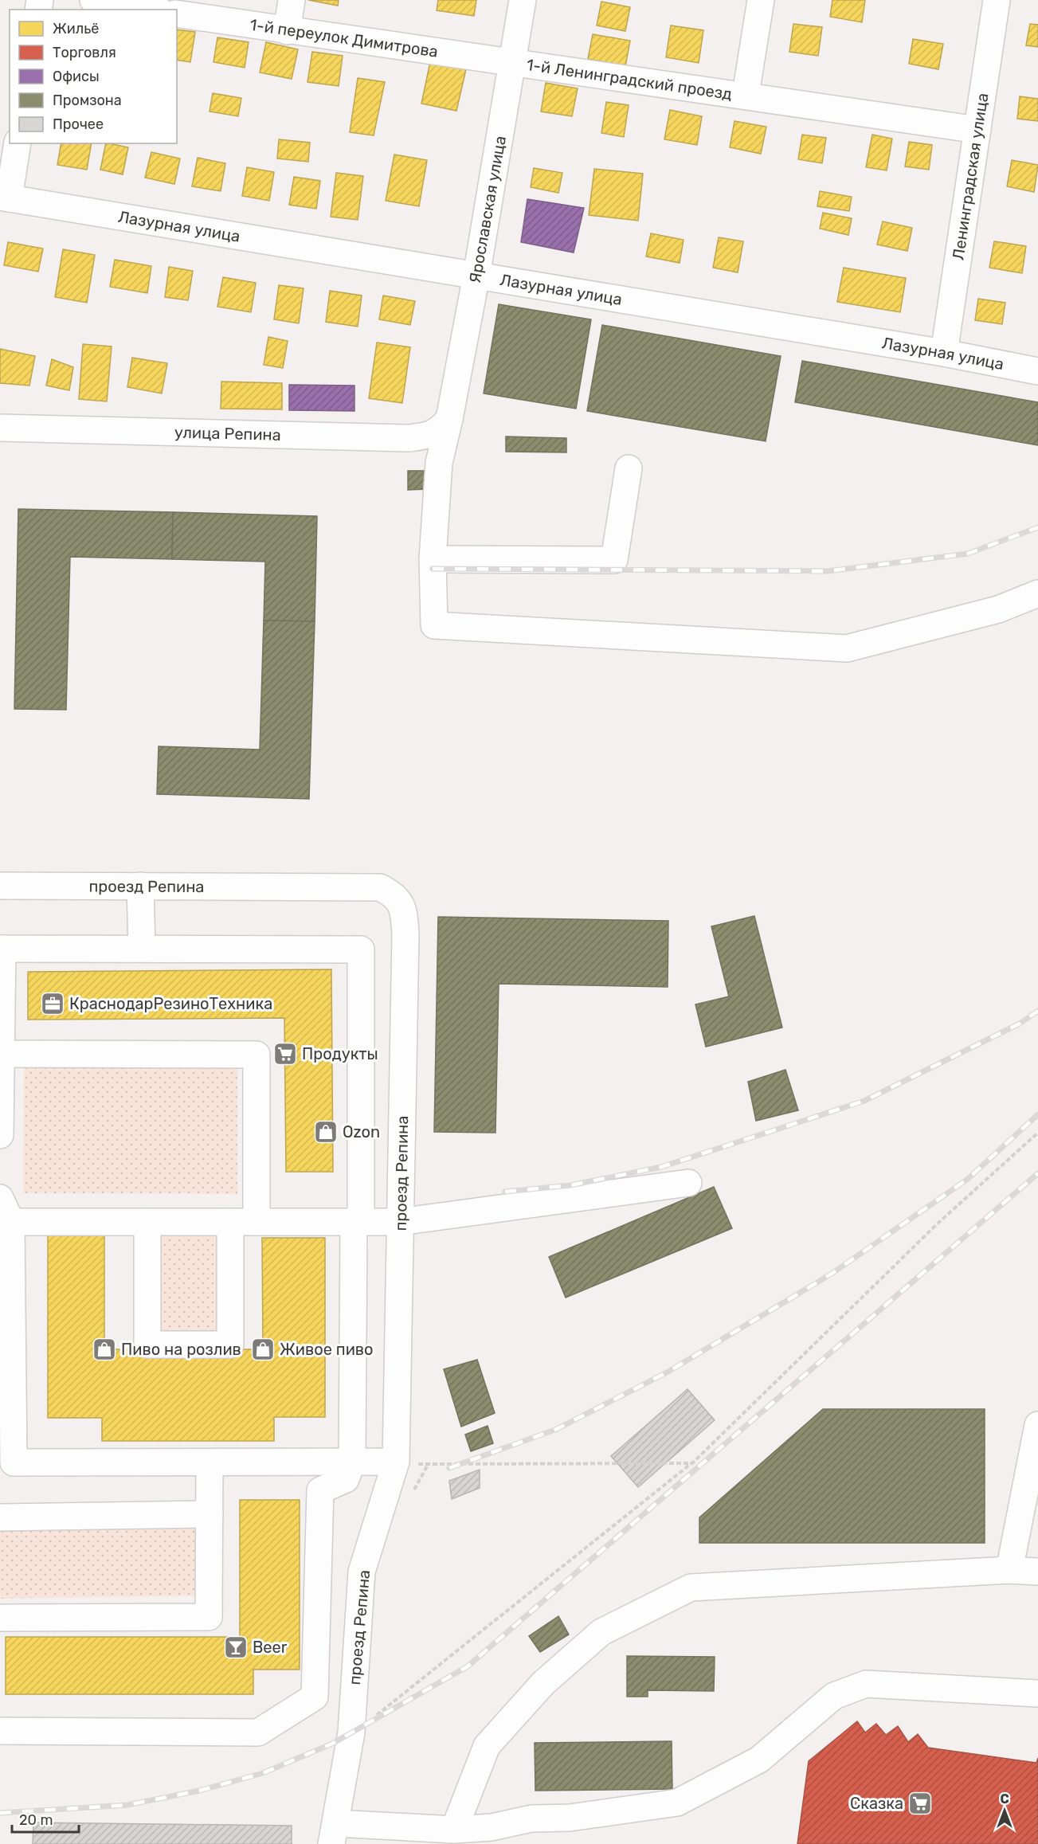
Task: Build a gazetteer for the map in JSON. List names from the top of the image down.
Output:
{
  "streets": {
    "street": [
      "1-й переулок Димитрова",
      "1-й Ленинградский проезд",
      "Ленинградская улица",
      "Ярославская улица",
      "Лазурная улица",
      "улица Репина",
      "проезд Репина"
    ]
  },
  "crossings": [
    ["1-й переулок Димитрова", "1-й Ленинградский проезд"],
    ["1-й переулок Димитрова", "Ярославская улица"],
    ["1-й Ленинградский проезд", "Ленинградская улица"],
    ["1-й Ленинградский проезд", "Ярославская улица"],
    ["Ленинградская улица", "Лазурная улица"],
    ["Ярославская улица", "Лазурная улица"],
    ["Ярославская улица", "улица Репина"]
  ],
  "places": {
    "office": ["КраснодарРезиноТехника"],
    "supermarket": ["Продукты", "Сказка"],
    "shop": ["Ozon", "Пиво на розлив", "Живое пиво"],
    "bar": ["Beer"]
  },
  "legend": [
    "Жильё",
    "Торговля",
    "Офисы",
    "Промзона",
    "Прочее"
  ],
  "scale_bar": "20 m",
  "north": "top"
}
